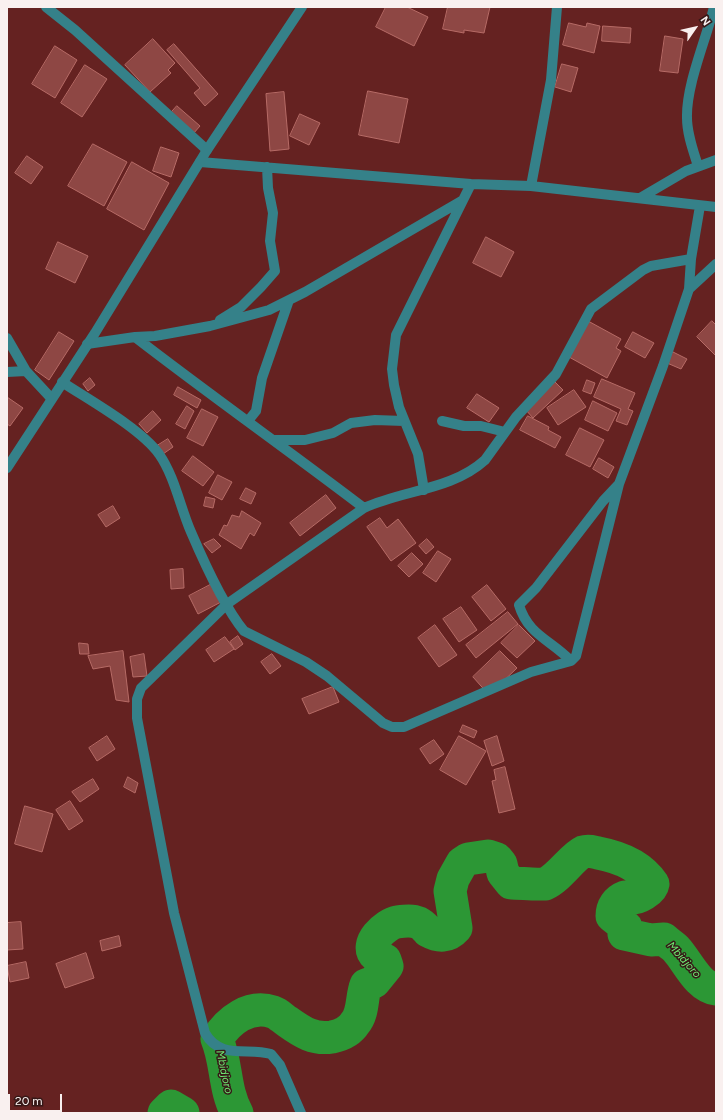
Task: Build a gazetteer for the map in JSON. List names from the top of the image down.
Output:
{
  "water": ["Mbidjoro"],
  "scale_bar": "20 m",
  "north": "top right"
}
